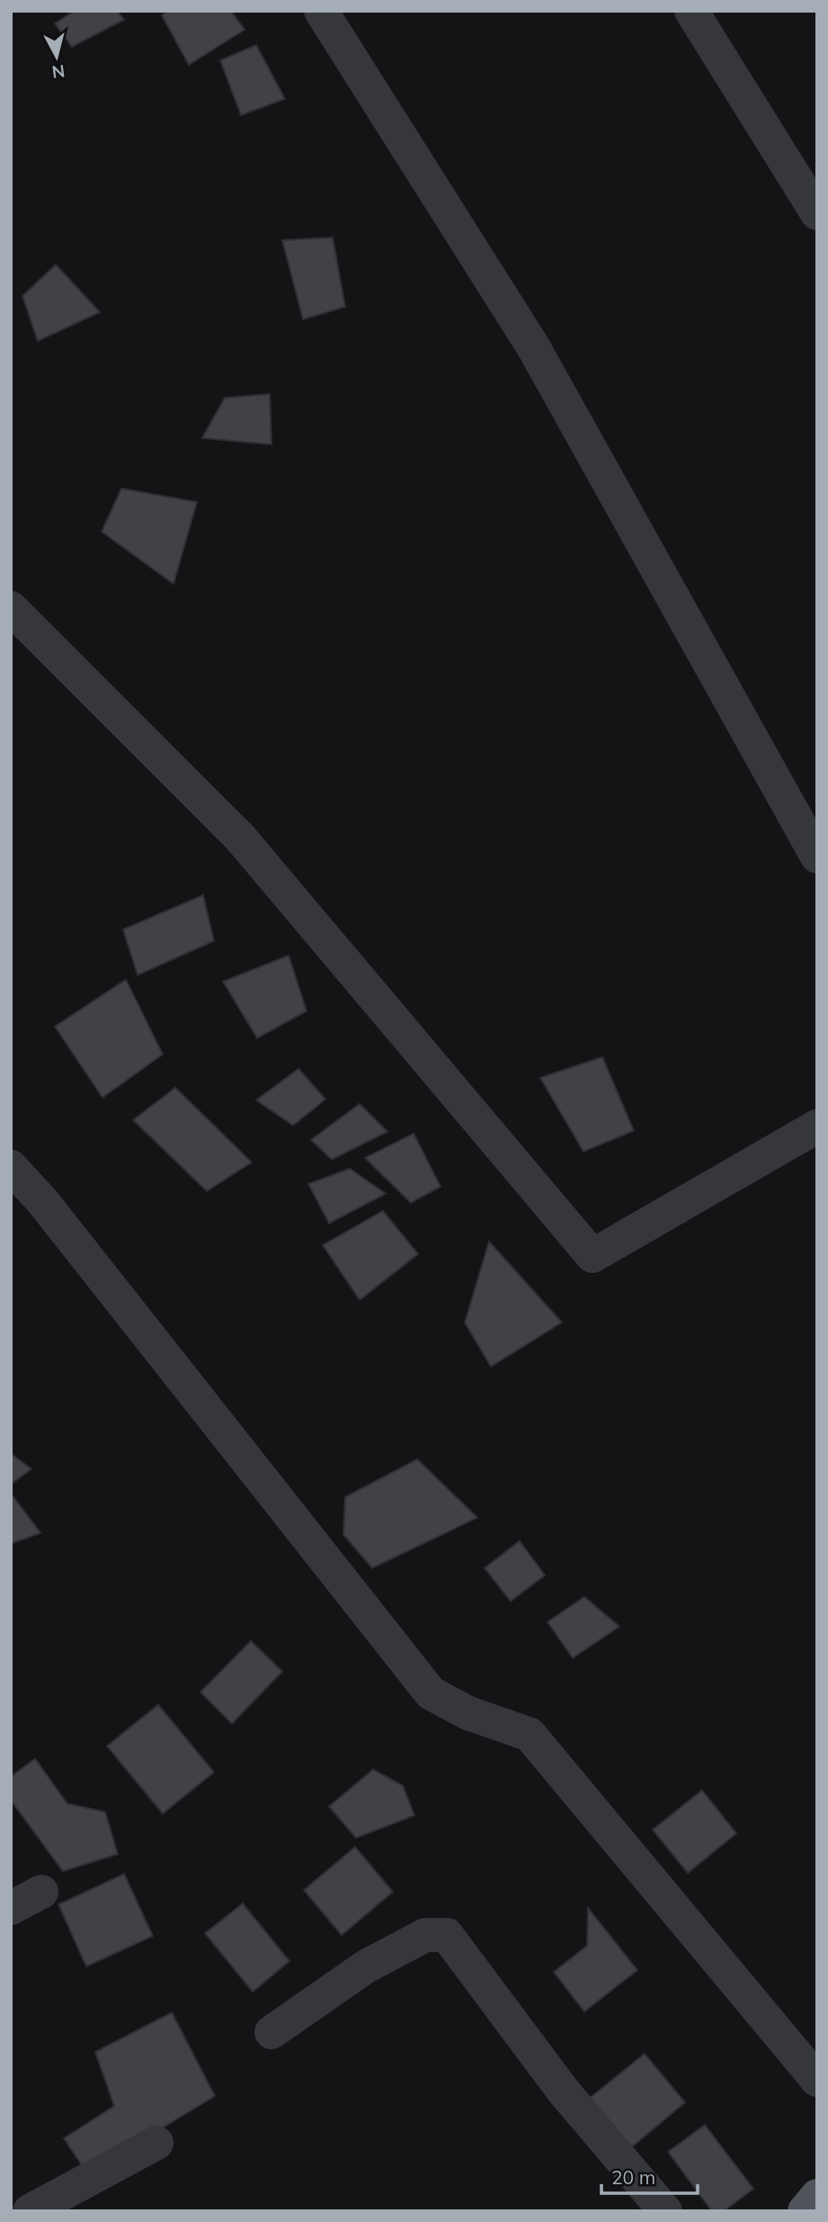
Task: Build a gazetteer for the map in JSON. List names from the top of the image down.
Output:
{
  "scale_bar": "20 m",
  "north": "bottom"
}
